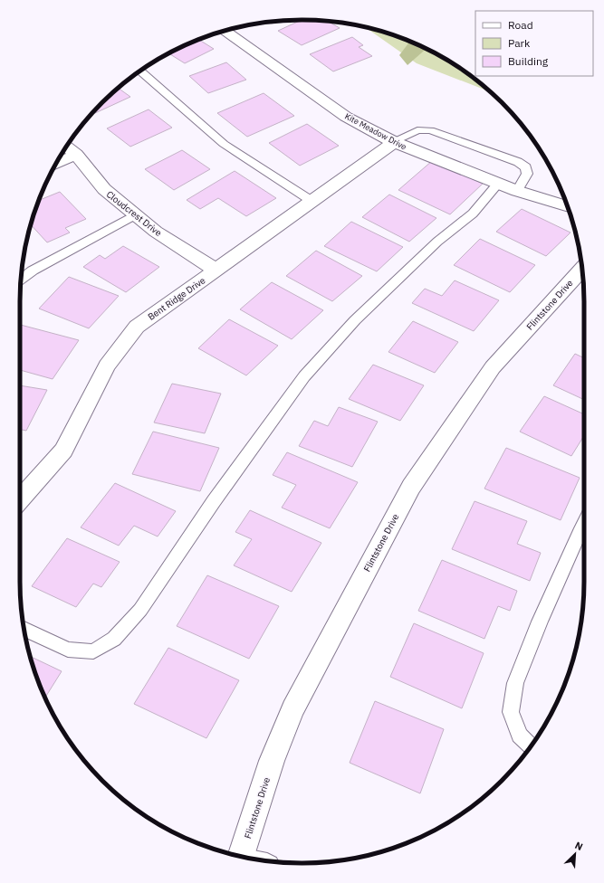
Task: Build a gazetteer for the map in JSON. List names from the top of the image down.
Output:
{
  "streets": {
    "street": [
      "Kite Meadow Drive",
      "Cloudcrest Drive",
      "Bent Ridge Drive",
      "Flintstone Drive"
    ]
  },
  "crossings": [
    ["Kite Meadow Drive", "Bent Ridge Drive"],
    ["Cloudcrest Drive", "Bent Ridge Drive"]
  ],
  "legend": ["Road", "Park", "Building"],
  "north": "top right"
}
